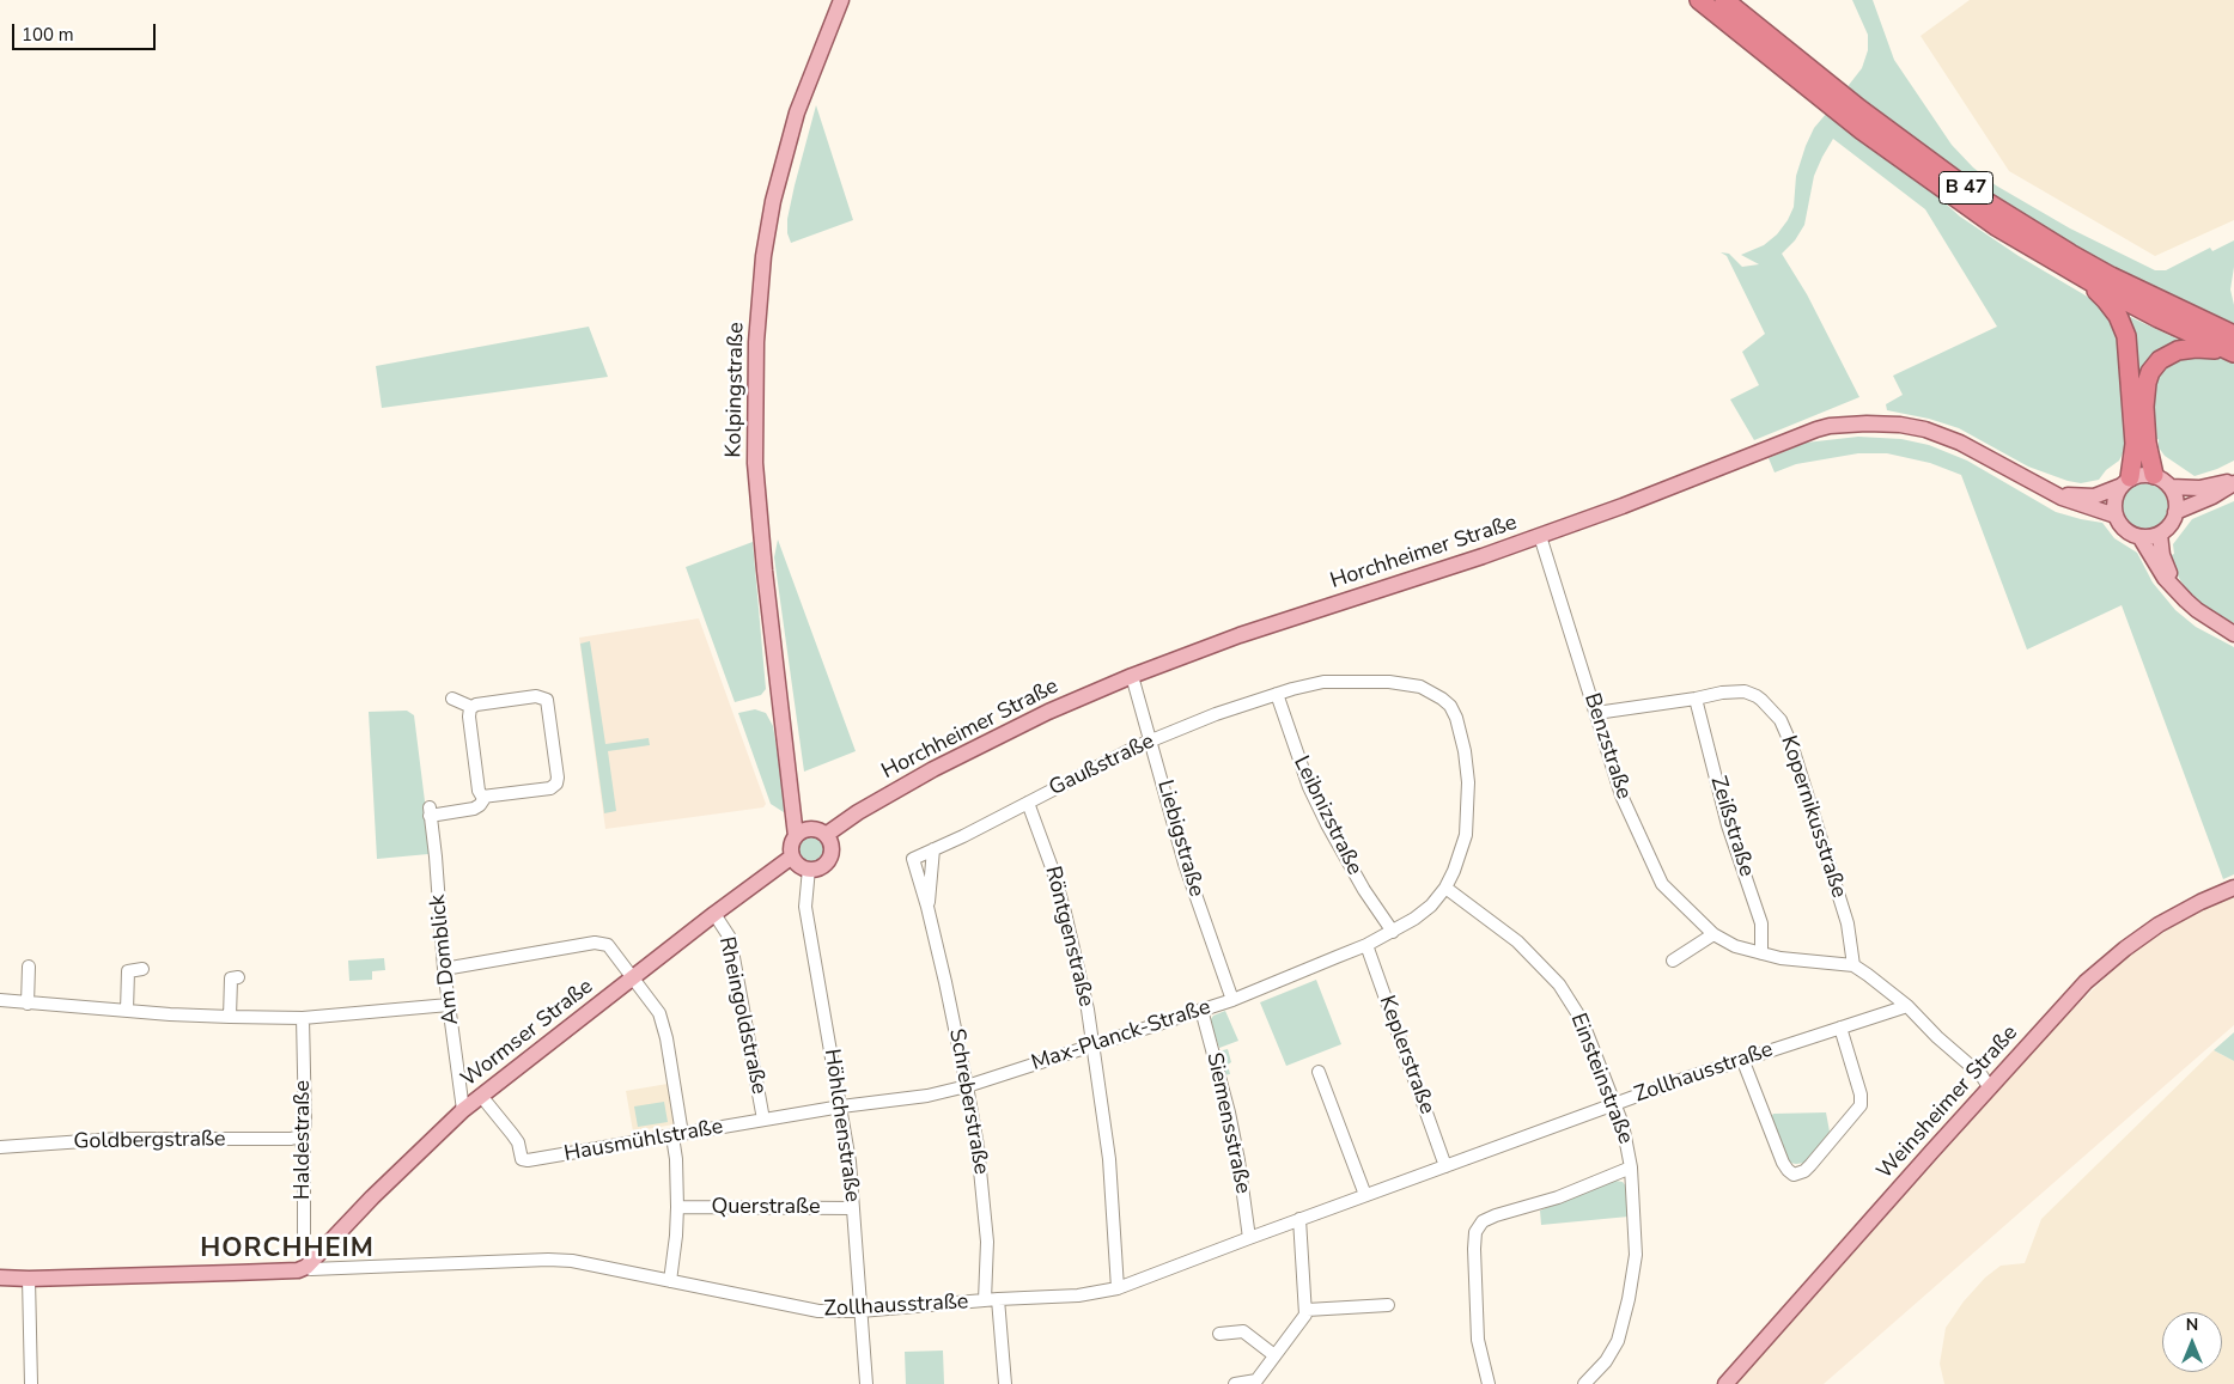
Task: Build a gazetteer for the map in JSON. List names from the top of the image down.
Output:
{
  "streets": {
    "highway": ["B 47"],
    "main road": [
      "Kolpingstraße",
      "Horchheimer Straße",
      "Wormser Straße",
      "Weinsheimer Straße"
    ],
    "street": [
      "Benzstraße",
      "Gaußstraße",
      "Leibnizstraße",
      "Kopernikusstraße",
      "Zeißstraße",
      "Liebigstraße",
      "Röntgenstraße",
      "Am Domblick",
      "Rheingoldstraße",
      "Max-Planck-Straße",
      "Keplerstraße",
      "Zollhausstraße",
      "Einsteinstraße",
      "Schreberstraße",
      "Siemensstraße",
      "Höhlchenstraße",
      "Haldestraße",
      "Goldbergstraße",
      "Hausmühlstraße",
      "Querstraße"
    ]
  },
  "crossings": [
    ["Kolpingstraße", "Horchheimer Straße"],
    ["Kolpingstraße", "Wormser Straße"],
    ["Kolpingstraße", "Höhlchenstraße"],
    ["Horchheimer Straße", "Benzstraße"],
    ["Horchheimer Straße", "Liebigstraße"],
    ["Horchheimer Straße", "Wormser Straße"],
    ["Horchheimer Straße", "Höhlchenstraße"],
    ["Benzstraße", "Kopernikusstraße"],
    ["Benzstraße", "Zeißstraße"],
    ["Benzstraße", "Zollhausstraße"],
    ["Benzstraße", "Weinsheimer Straße"],
    ["Gaußstraße", "Leibnizstraße"],
    ["Gaußstraße", "Liebigstraße"],
    ["Gaußstraße", "Röntgenstraße"],
    ["Gaußstraße", "Max-Planck-Straße"],
    ["Gaußstraße", "Einsteinstraße"],
    ["Gaußstraße", "Schreberstraße"],
    ["Leibnizstraße", "Max-Planck-Straße"],
    ["Kopernikusstraße", "Zeißstraße"],
    ["Liebigstraße", "Max-Planck-Straße"],
    ["Röntgenstraße", "Max-Planck-Straße"],
    ["Röntgenstraße", "Zollhausstraße"],
    ["Am Domblick", "Wormser Straße"],
    ["Rheingoldstraße", "Wormser Straße"],
    ["Rheingoldstraße", "Hausmühlstraße"],
    ["Wormser Straße", "Zollhausstraße"],
    ["Wormser Straße", "Höhlchenstraße"],
    ["Wormser Straße", "Haldestraße"],
    ["Wormser Straße", "Hausmühlstraße"],
    ["Max-Planck-Straße", "Keplerstraße"],
    ["Max-Planck-Straße", "Einsteinstraße"],
    ["Max-Planck-Straße", "Schreberstraße"],
    ["Max-Planck-Straße", "Siemensstraße"],
    ["Max-Planck-Straße", "Höhlchenstraße"],
    ["Max-Planck-Straße", "Hausmühlstraße"],
    ["Keplerstraße", "Zollhausstraße"],
    ["Zollhausstraße", "Einsteinstraße"],
    ["Zollhausstraße", "Schreberstraße"],
    ["Zollhausstraße", "Siemensstraße"],
    ["Zollhausstraße", "Höhlchenstraße"],
    ["Zollhausstraße", "Haldestraße"],
    ["Höhlchenstraße", "Hausmühlstraße"],
    ["Höhlchenstraße", "Querstraße"],
    ["Haldestraße", "Goldbergstraße"]
  ],
  "districts": ["HORCHHEIM"],
  "scale_bar": "100 m",
  "north": "top"
}
